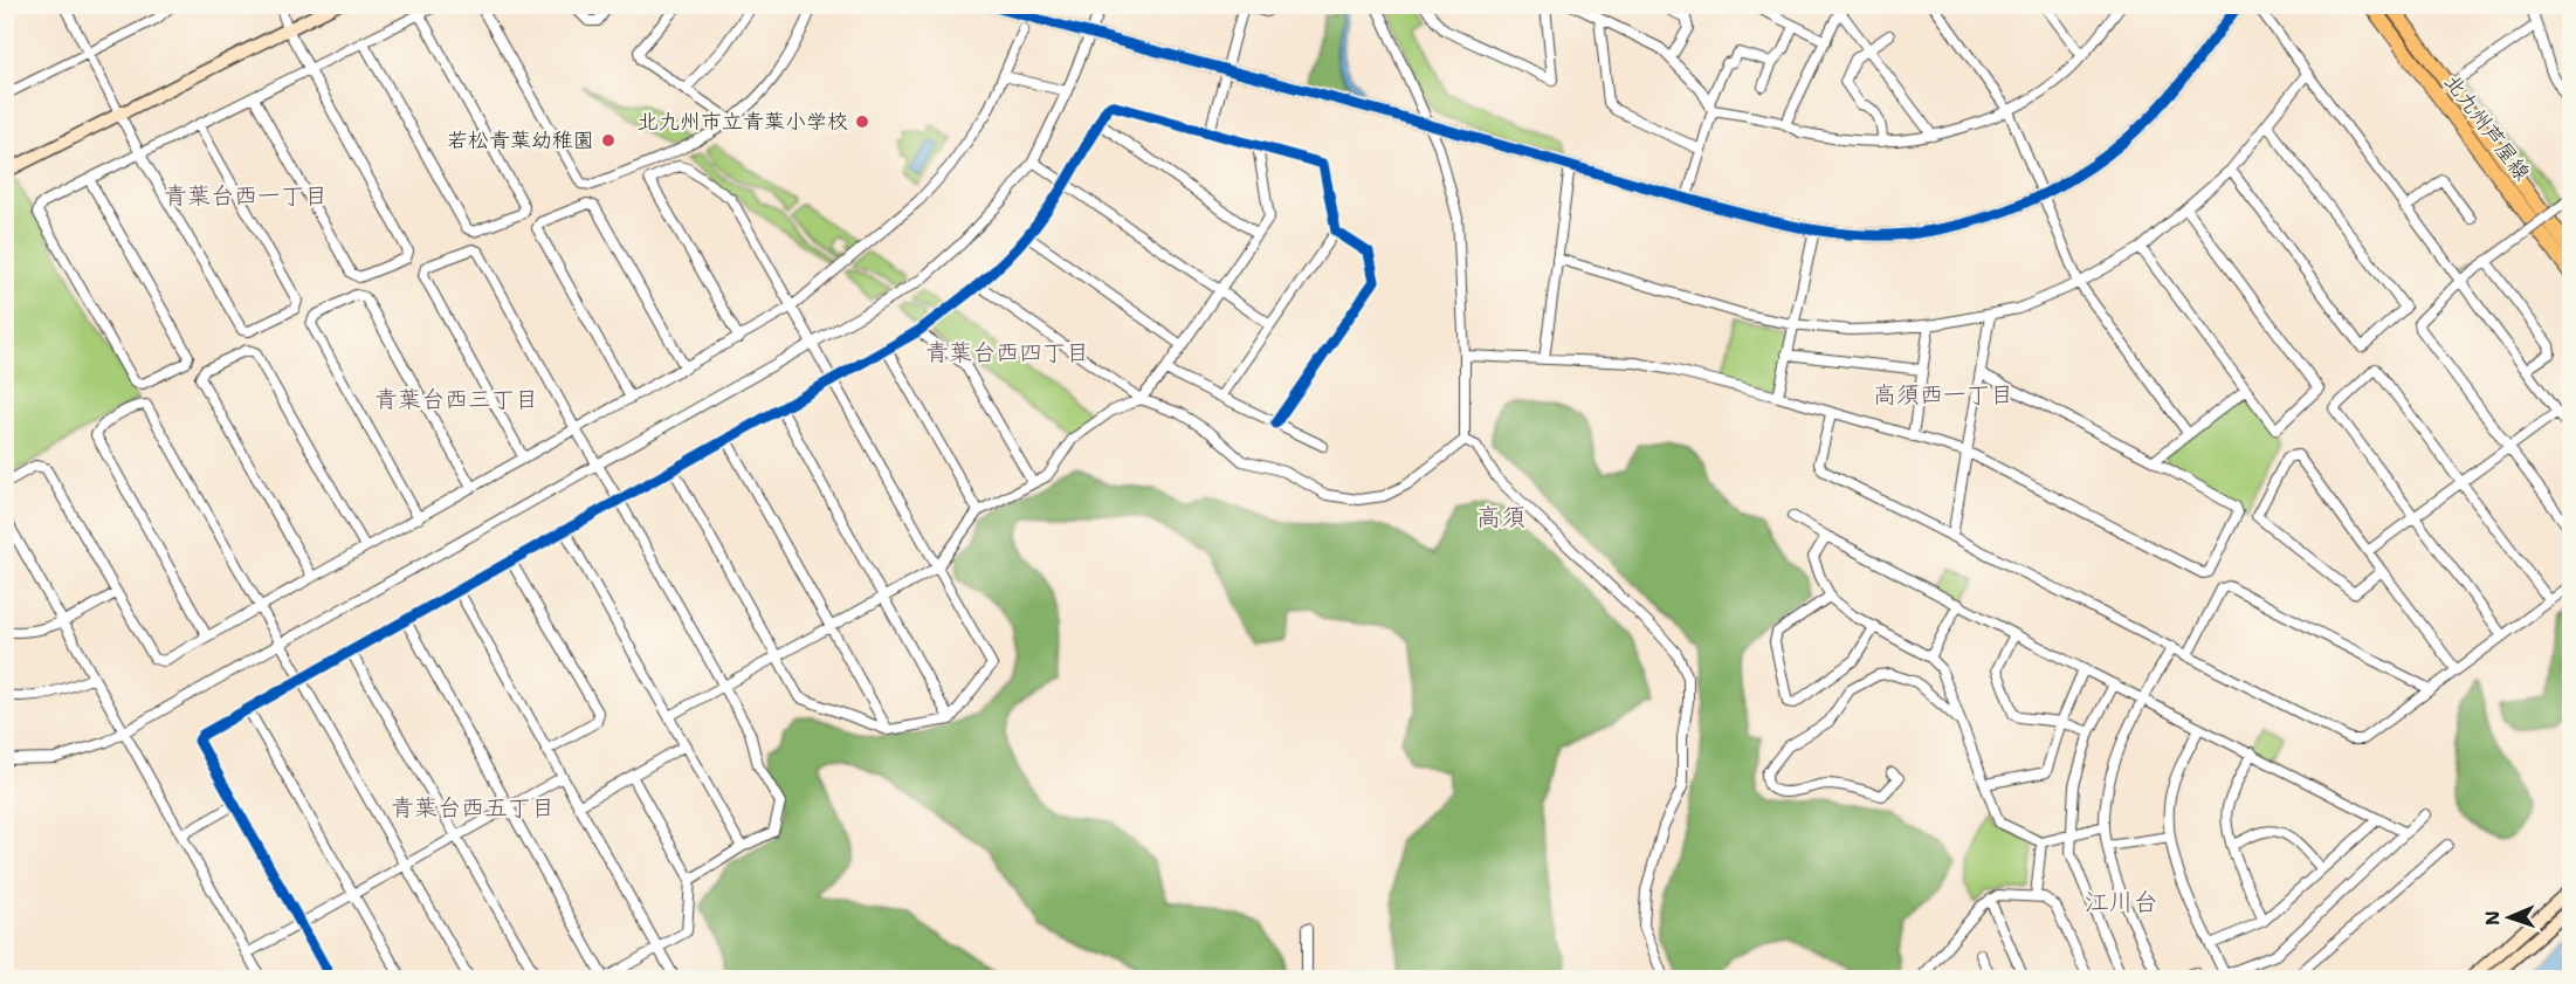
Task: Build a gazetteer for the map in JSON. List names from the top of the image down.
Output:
{
  "streets": {
    "main road": ["北九州芦屋線"]
  },
  "districts": [
    "青葉台西一丁目",
    "青葉台西四丁目",
    "高須西一丁目",
    "青葉台西三丁目",
    "高須",
    "青葉台西五丁目",
    "江川台"
  ],
  "places": ["北九州市立青葉小学校", "若松青葉幼稚園"],
  "north": "left"
}
